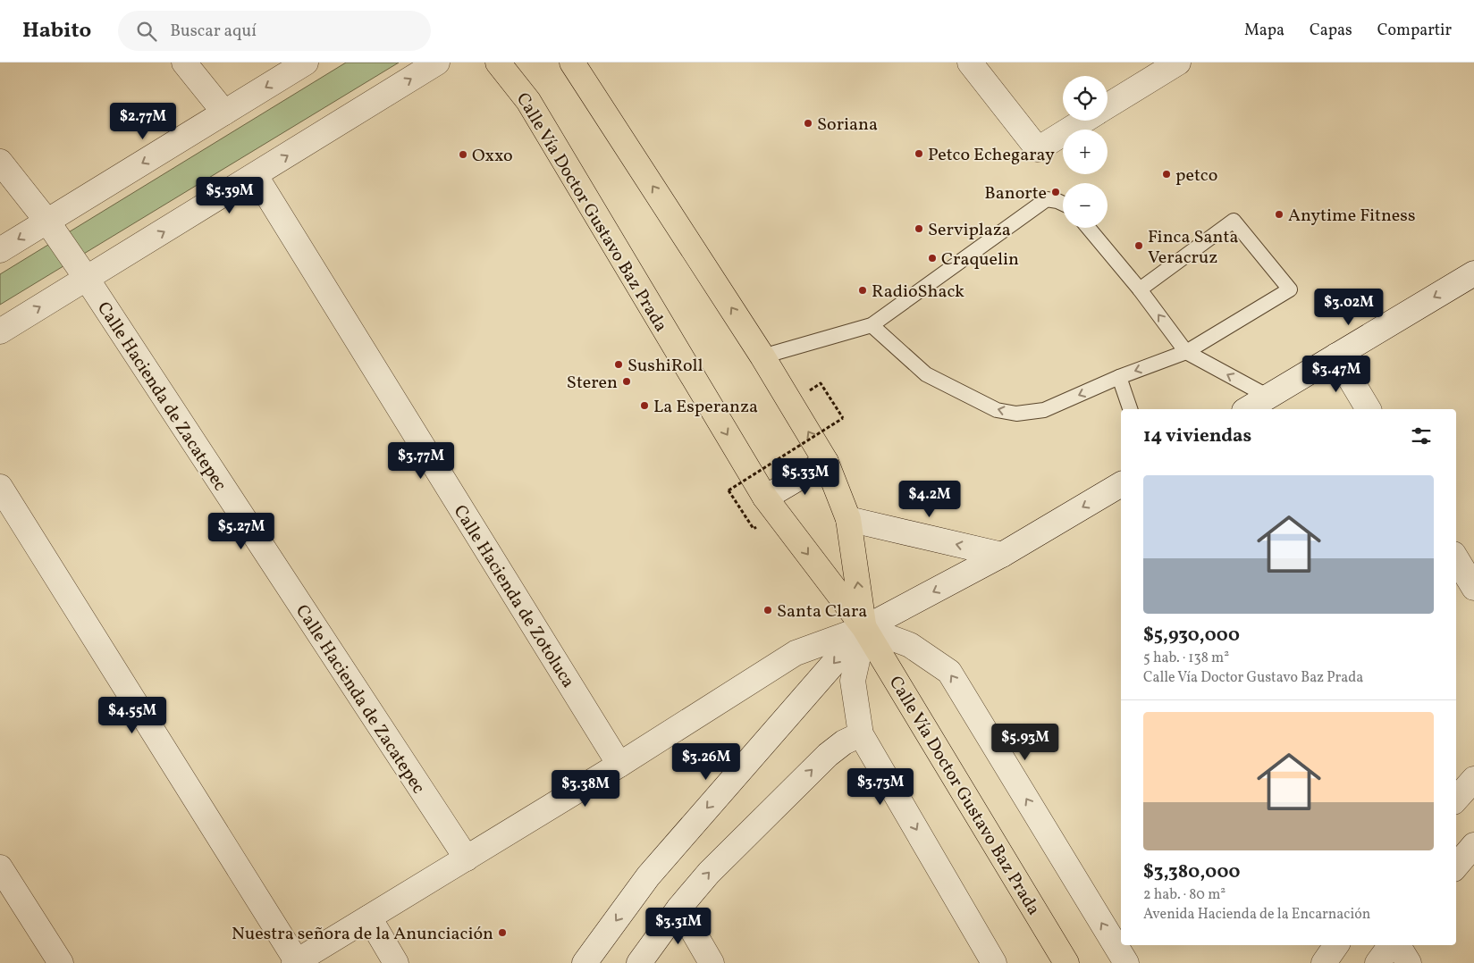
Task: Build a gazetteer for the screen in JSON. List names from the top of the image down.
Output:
{
  "streets": {
    "main road": ["Calle Vía Doctor Gustavo Baz Prada"],
    "street": ["Calle Hacienda de Zacatepec", "Calle Hacienda de Zotoluca"]
  },
  "places": [
    "Soriana",
    "Petco Echegaray",
    "Oxxo",
    "petco",
    "Banorte",
    "Anytime Fitness",
    "Serviplaza",
    "Finca Santa Veracruz",
    "Craquelin",
    "RadioShack",
    "SushiRoll",
    "Steren",
    "La Esperanza",
    "Santa Clara",
    "Nuestra señora de la Anunciación"
  ],
  "page": {
    "header": "Habito",
    "search": "Buscar aquí",
    "nav": ["Mapa", "Capas", "Compartir"],
    "map_buttons": ["+", "−"],
    "price": [
      "$2.77M",
      "$5.39M",
      "$3.02M",
      "$3.47M",
      "$3.77M",
      "$5.33M",
      "$4.2M",
      "$5.27M",
      "$4.55M",
      "$5.93M",
      "$3.26M",
      "$3.73M",
      "$3.38M",
      "$3.31M"
    ],
    "heading": "14 viviendas",
    "list": [
      {
        "name": "$5,930,000",
        "note": "5 hab. · 138 m² · Calle Vía Doctor Gustavo Baz Prada"
      },
      {
        "name": "$3,380,000",
        "note": "2 hab. · 80 m² · Avenida Hacienda de la Encarnación"
      }
    ]
  }
}
